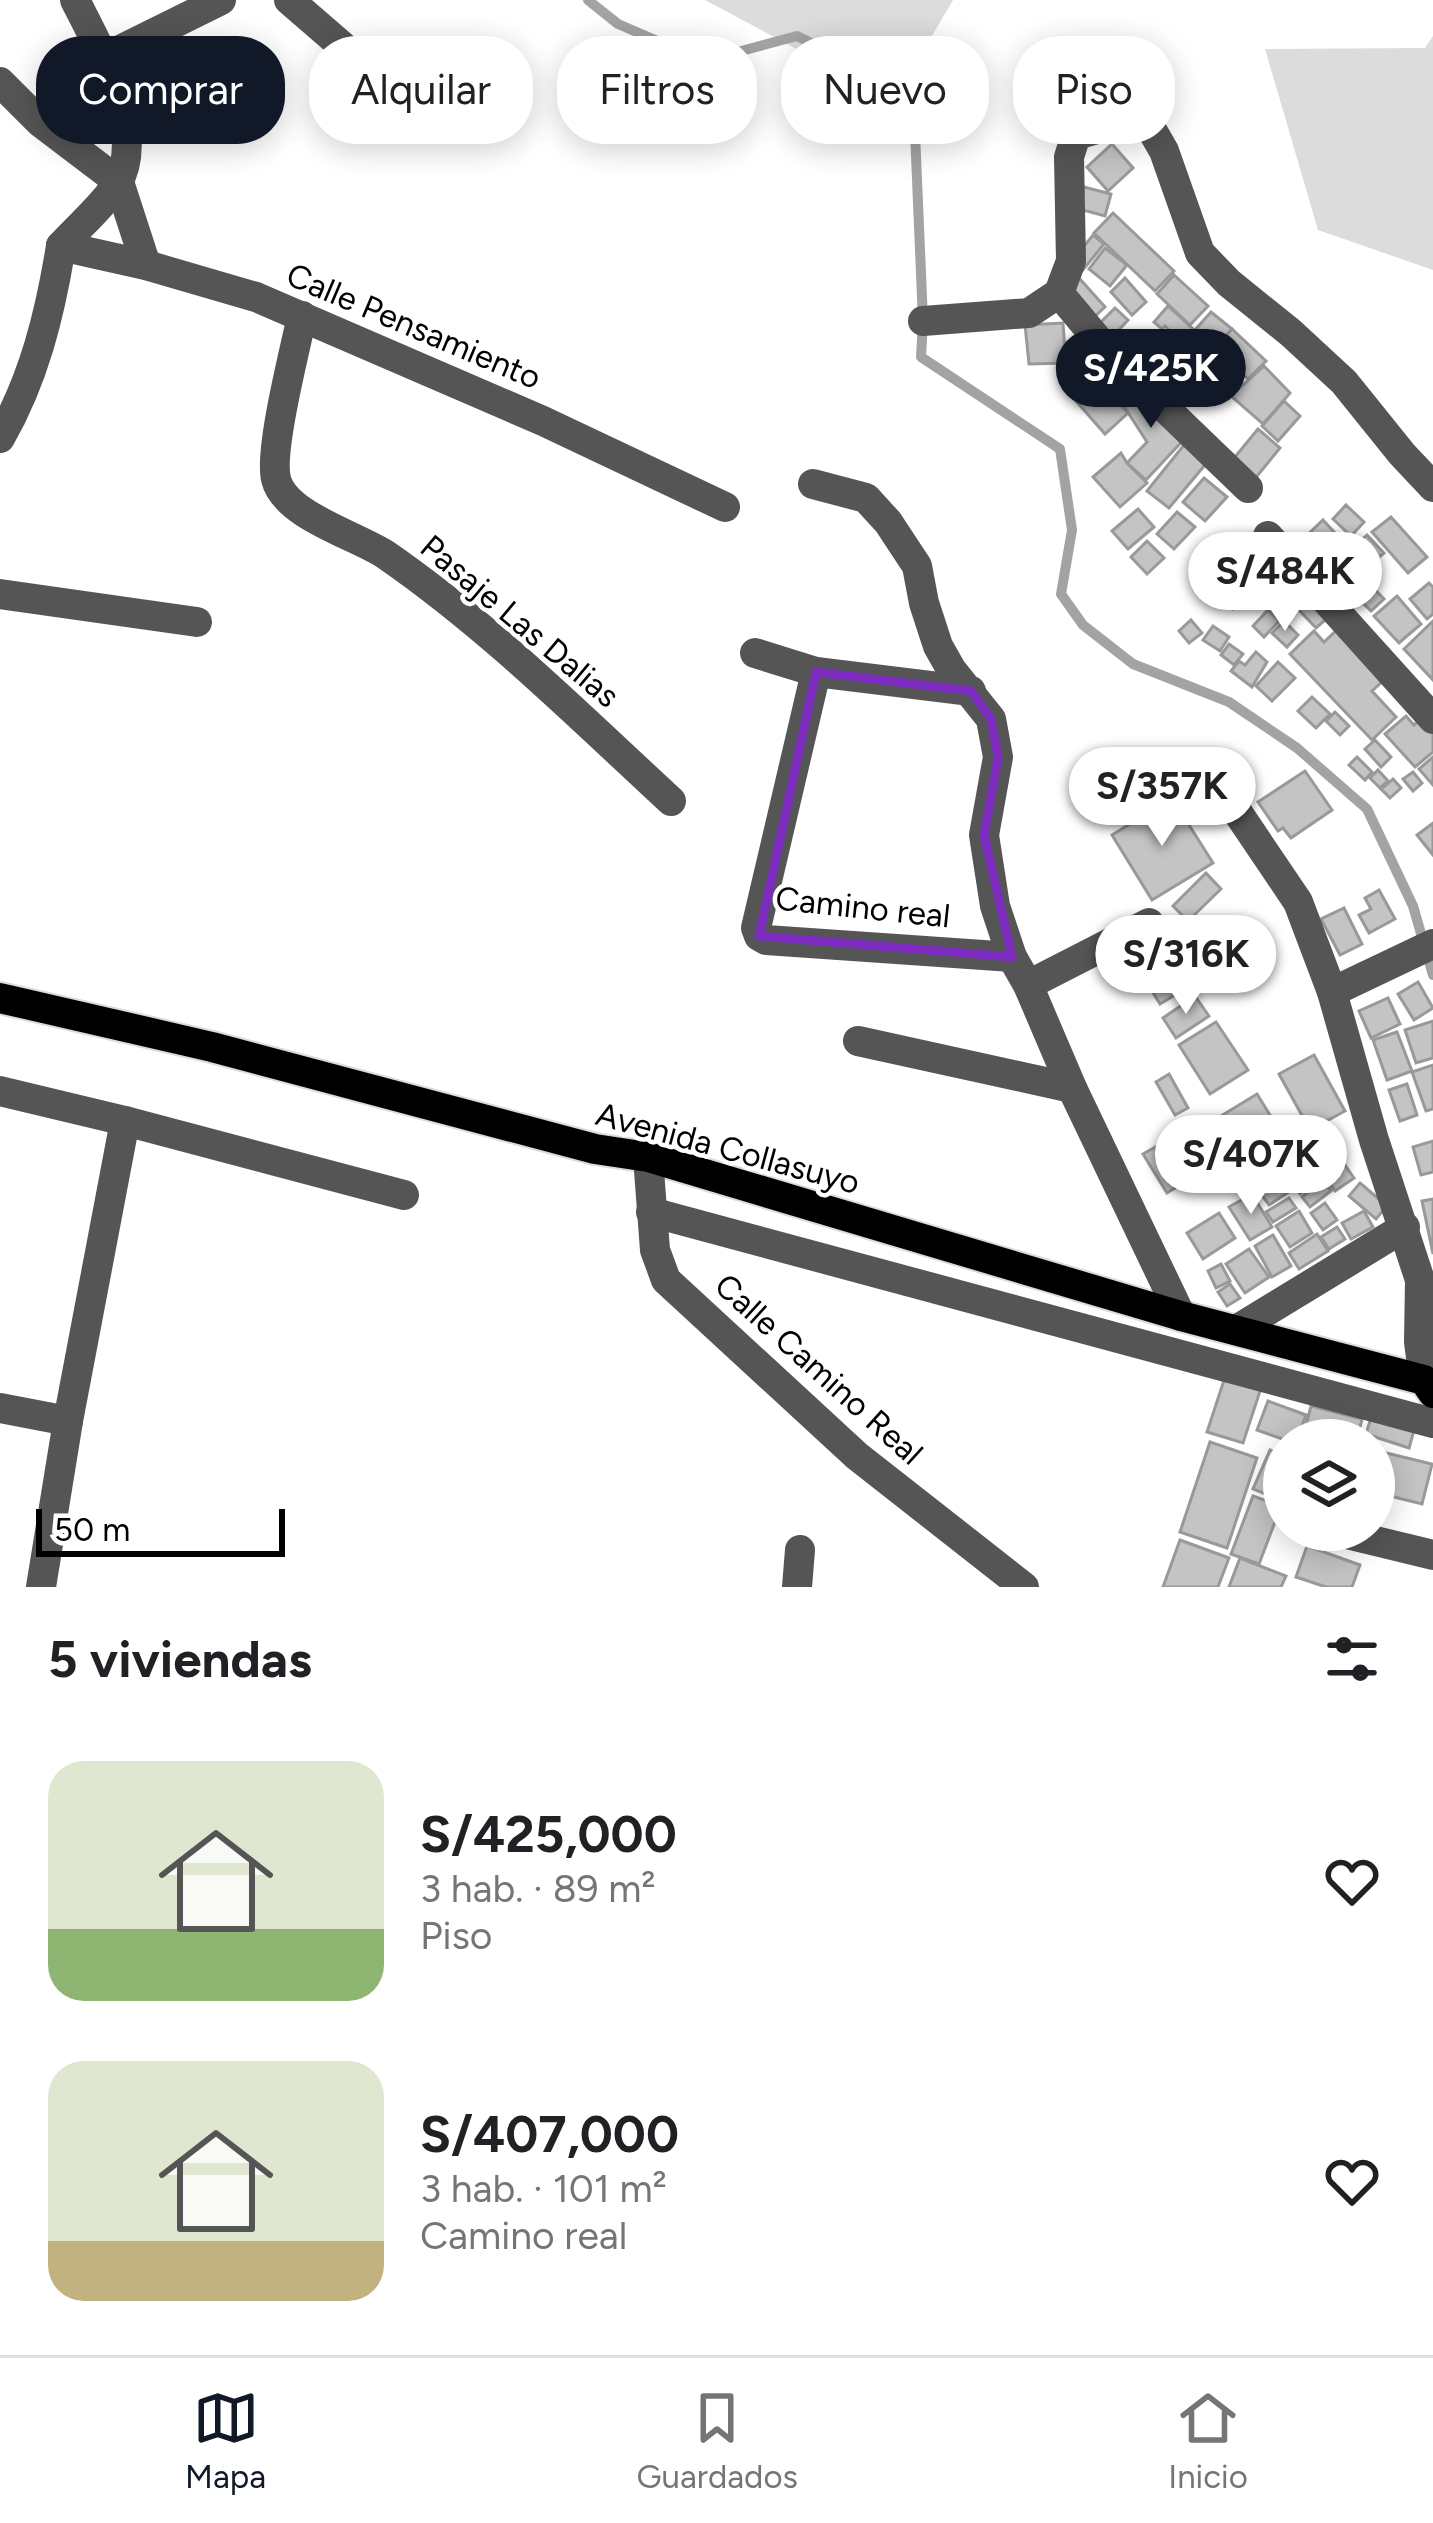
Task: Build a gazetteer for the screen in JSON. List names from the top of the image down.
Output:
{
  "streets": {
    "main road": ["Avenida Collasuyo"],
    "street": [
      "Calle Pensamiento",
      "Pasaje Las Dalias",
      "Camino real",
      "Calle Camino Real"
    ]
  },
  "crossings": [
    ["Calle Pensamiento", "Pasaje Las Dalias"],
    ["Avenida Collasuyo", "Calle Camino Real"]
  ],
  "scale_bar": "50 m",
  "page": {
    "chip": [
      "Comprar",
      "Alquilar",
      "Filtros",
      "Nuevo",
      "Piso"
    ],
    "price": [
      "S/425K",
      "S/484K",
      "S/357K",
      "S/316K",
      "S/407K"
    ],
    "scale": "50 m",
    "heading": "5 viviendas",
    "list": [
      {
        "name": "S/425,000",
        "note": "3 hab. · 89 m² · Piso"
      },
      {
        "name": "S/407,000",
        "note": "3 hab. · 101 m² · Camino real"
      }
    ],
    "tabs": ["Mapa", "Guardados", "Inicio"]
  }
}
